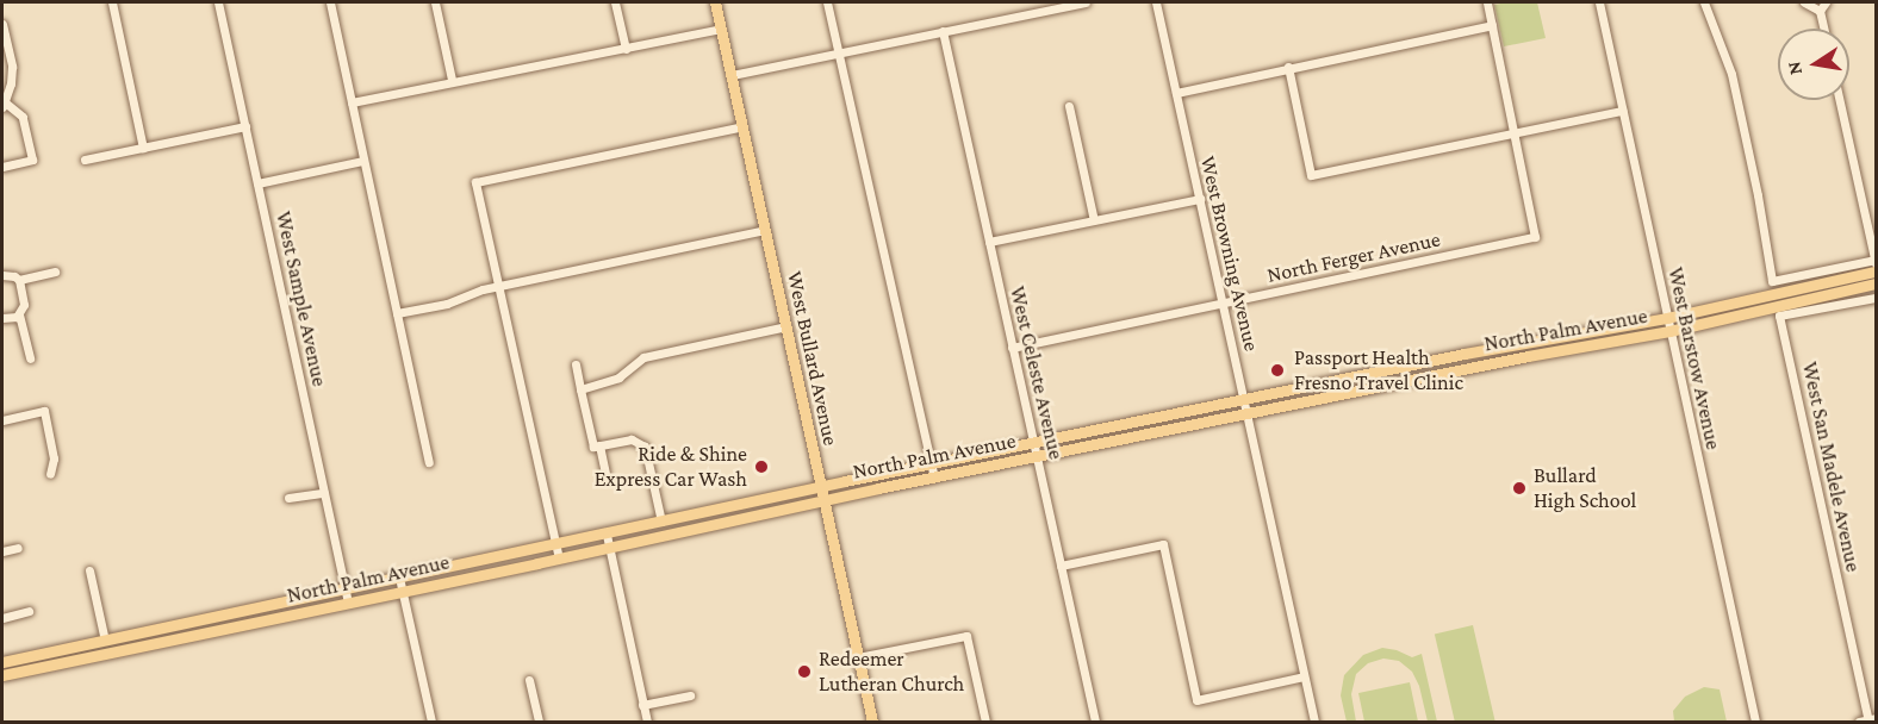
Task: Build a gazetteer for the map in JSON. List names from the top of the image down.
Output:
{
  "streets": {
    "main road": ["North Palm Avenue", "West Bullard Avenue"],
    "street": [
      "West Browning Avenue",
      "North Ferger Avenue",
      "West Sample Avenue",
      "West Barstow Avenue",
      "West Celeste Avenue",
      "West San Madele Avenue"
    ]
  },
  "crossings": [
    ["West Browning Avenue", "North Ferger Avenue"],
    ["West Browning Avenue", "North Palm Avenue"],
    ["North Ferger Avenue", "West Celeste Avenue"],
    ["West Sample Avenue", "North Palm Avenue"],
    ["North Palm Avenue", "West Bullard Avenue"],
    ["North Palm Avenue", "West Barstow Avenue"],
    ["North Palm Avenue", "West Celeste Avenue"]
  ],
  "places": [
    "Passport Health Fresno Travel Clinic",
    "Ride & Shine Express Car Wash",
    "Bullard High School",
    "Redeemer Lutheran Church"
  ],
  "north": "left"
}
